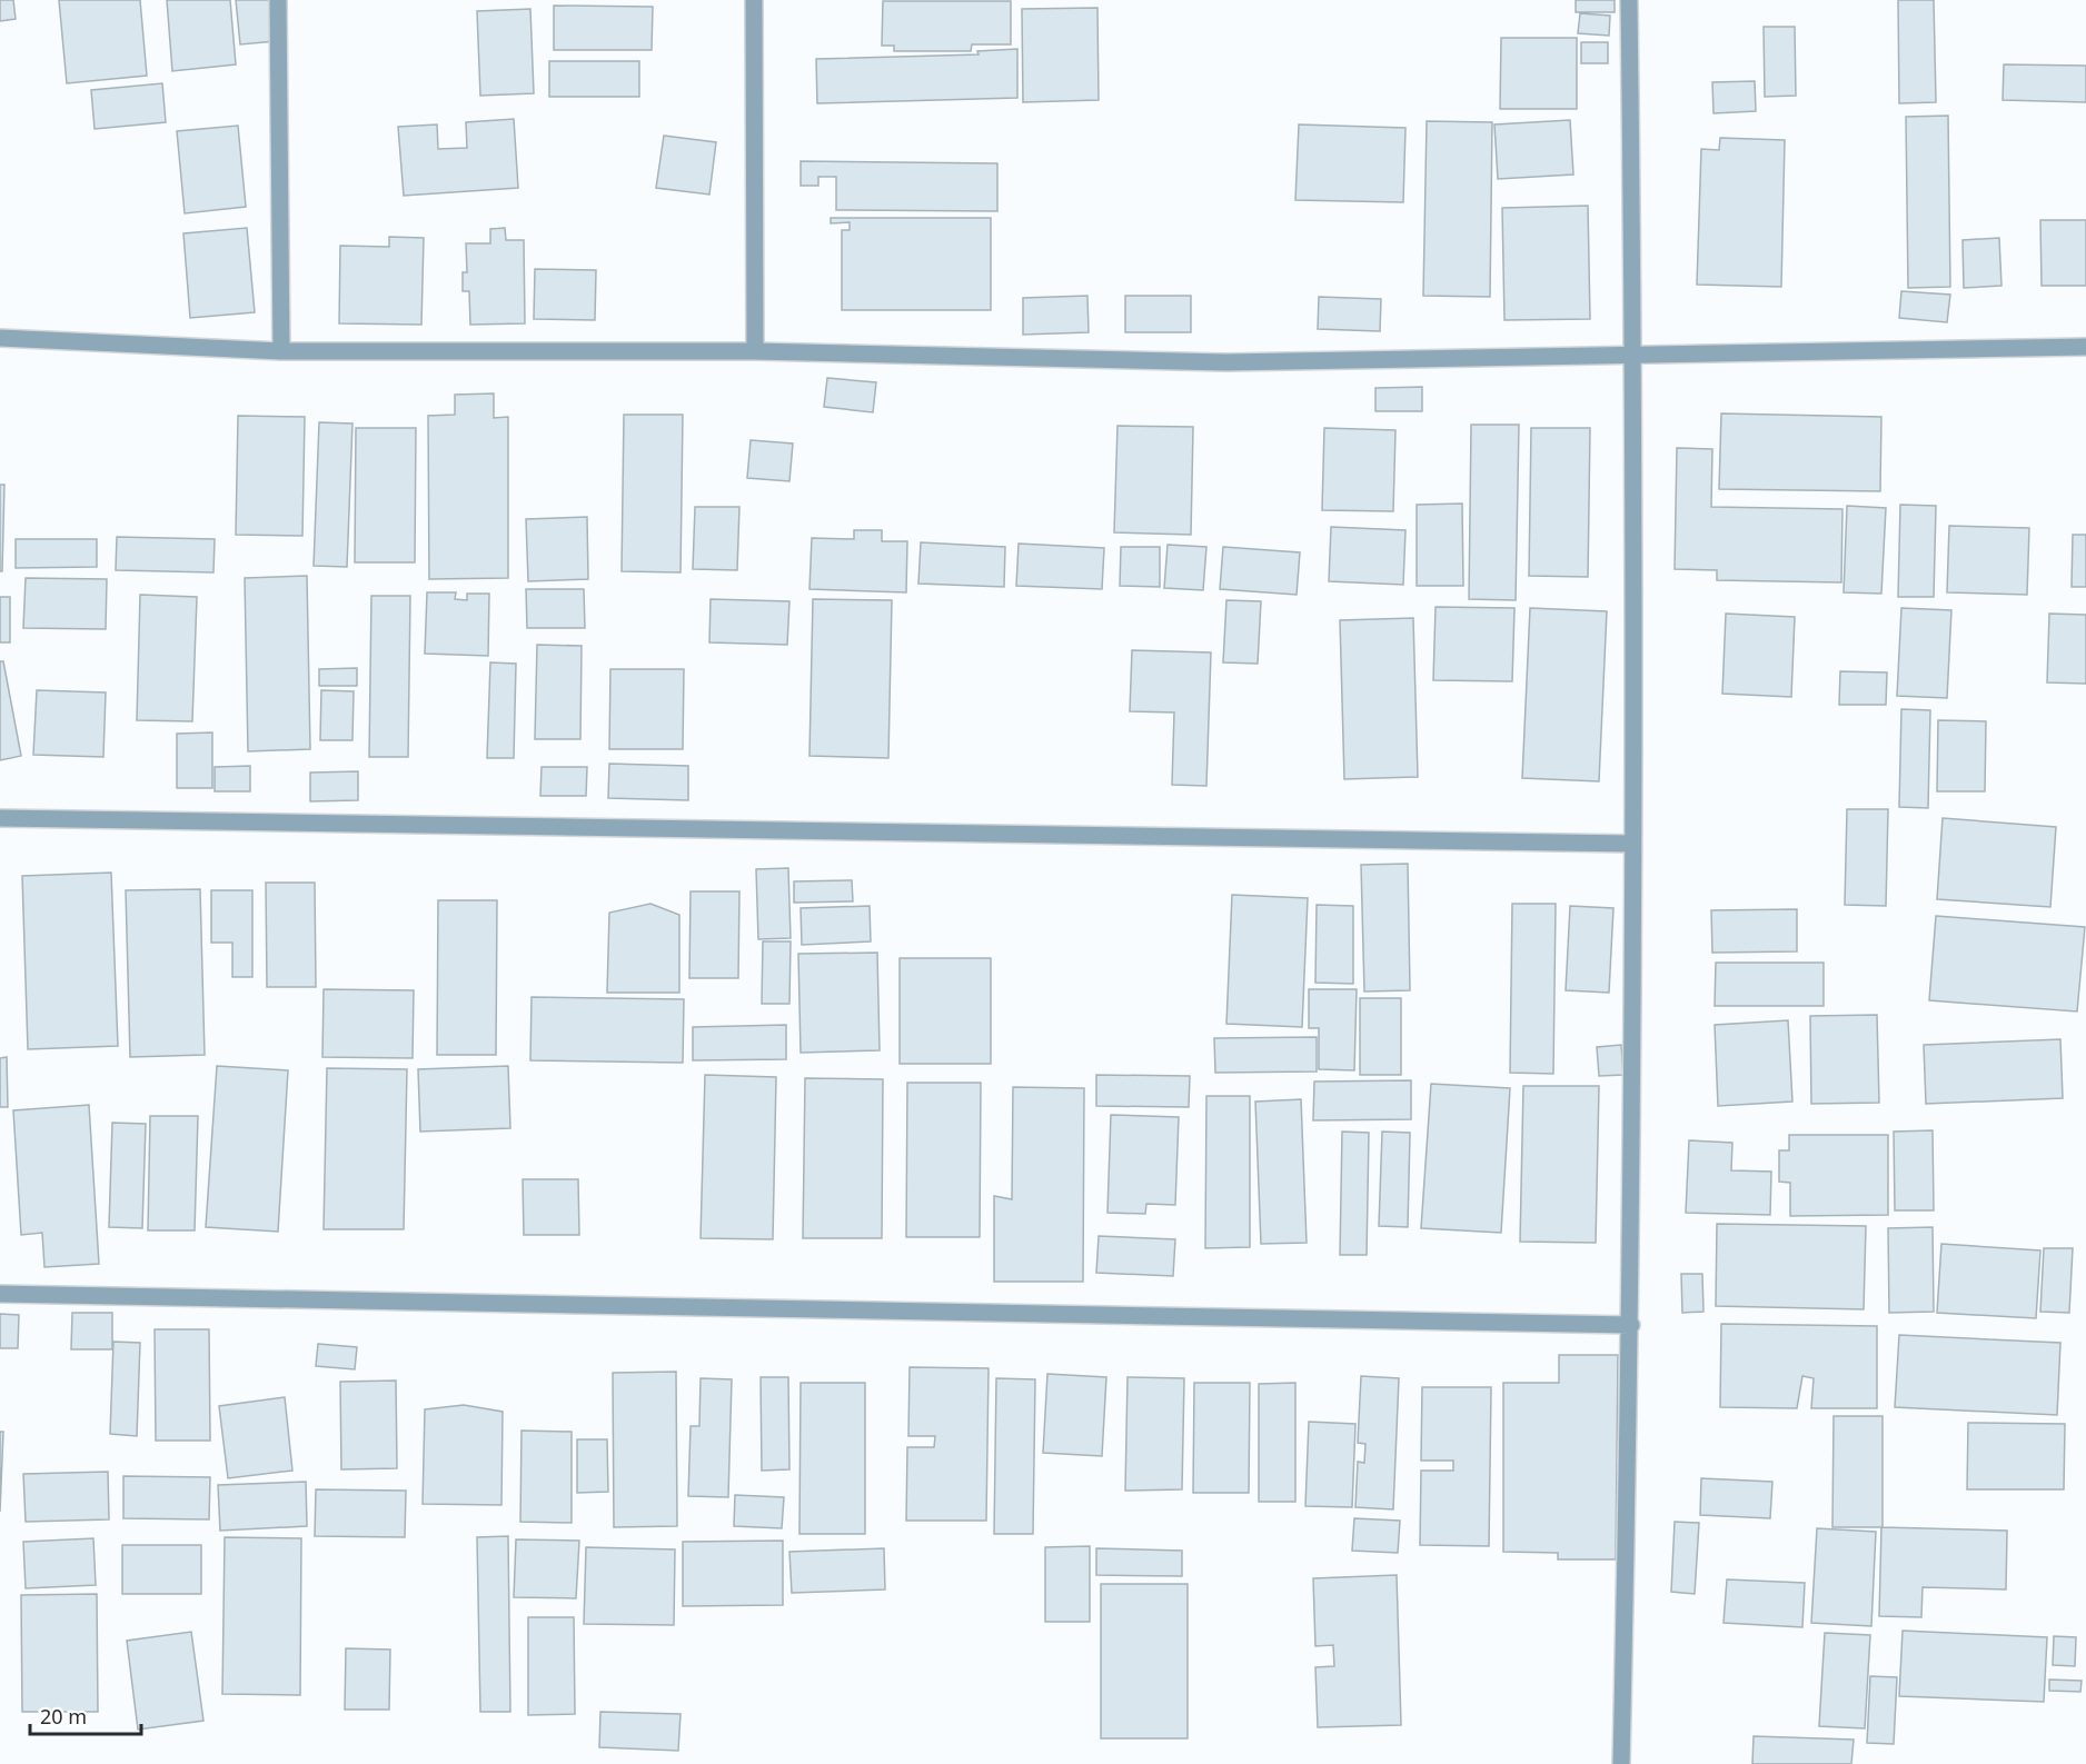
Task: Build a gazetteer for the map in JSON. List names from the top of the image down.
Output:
{
  "scale_bar": "20 m"
}
